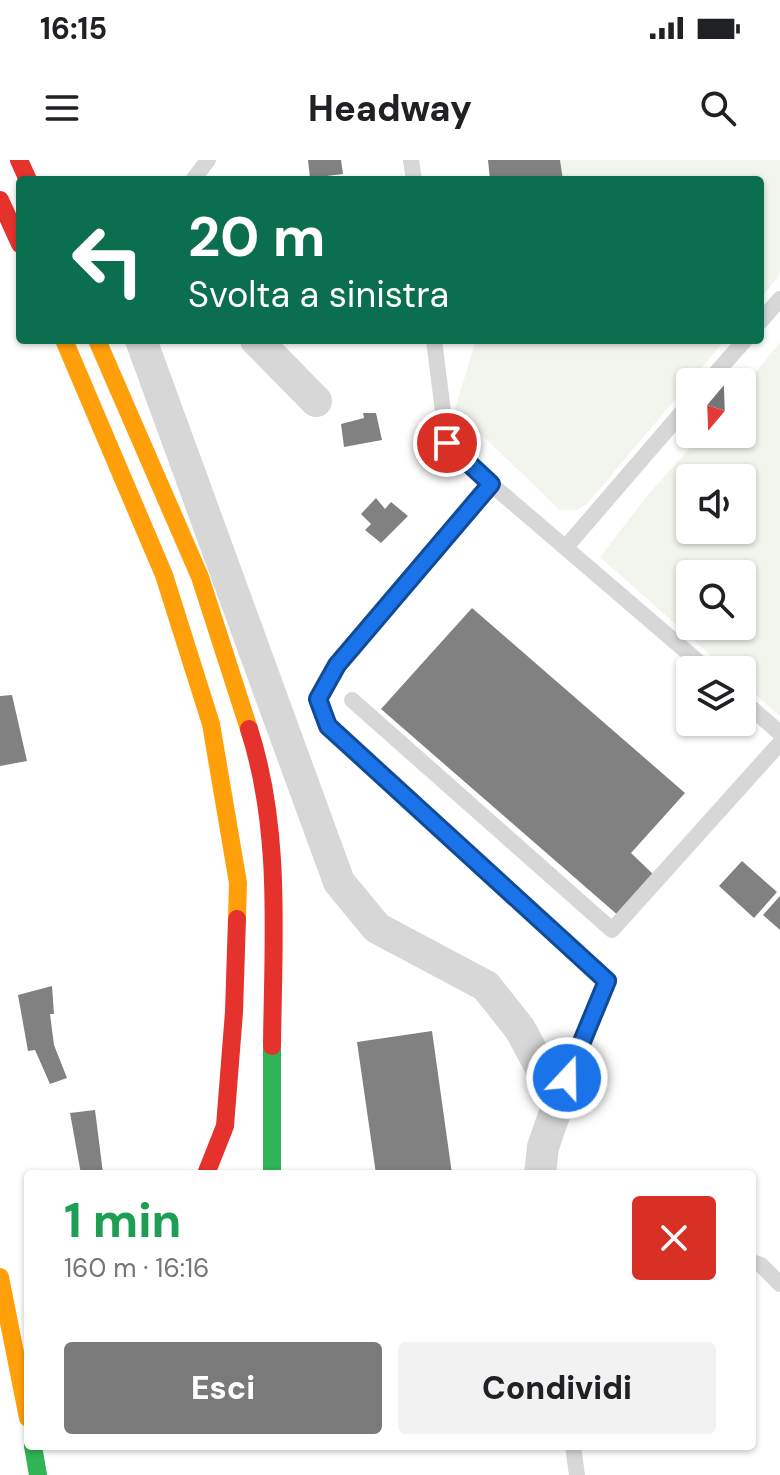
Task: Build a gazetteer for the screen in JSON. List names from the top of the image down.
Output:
{
  "north": "bottom",
  "page": {
    "status": "16:15",
    "header": "Headway",
    "turn": ["20 m", "Svolta a sinistra"],
    "heading": ["1 min", "160 m · 16:16"],
    "buttons": ["Esci", "Condividi"]
  }
}
